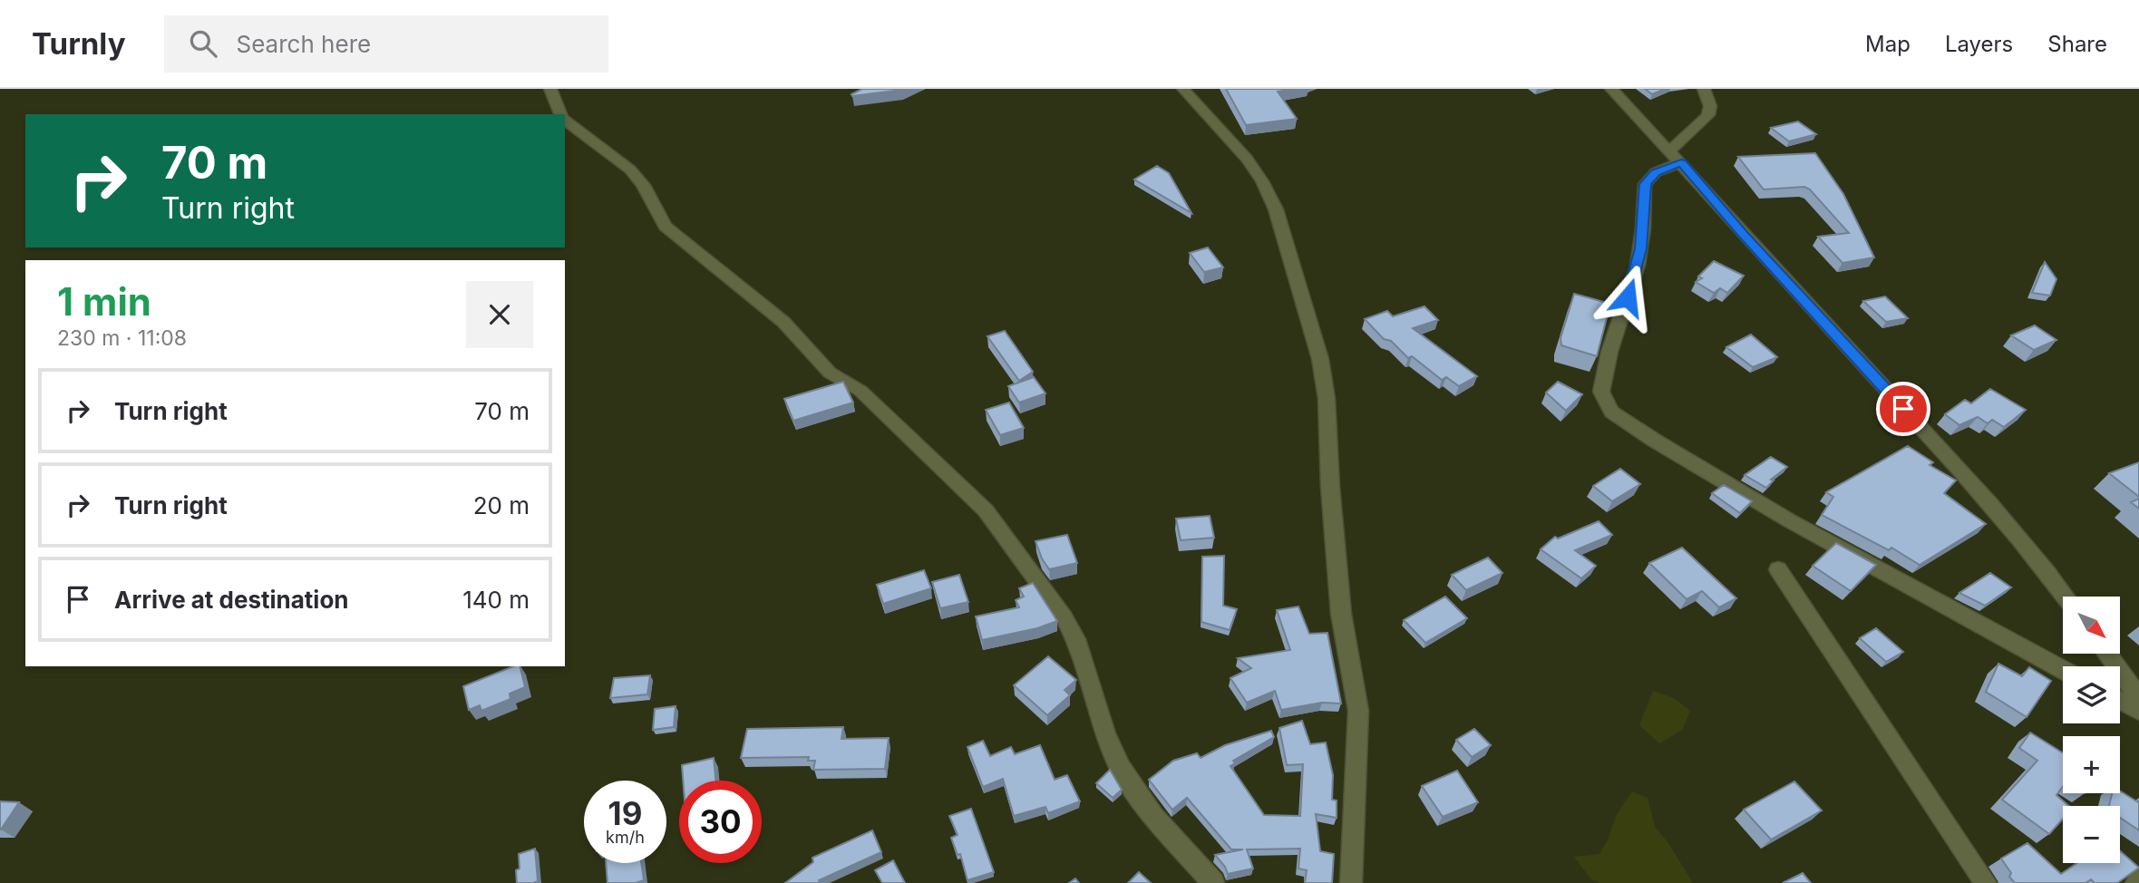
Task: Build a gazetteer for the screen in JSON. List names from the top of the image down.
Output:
{
  "north": "bottom right",
  "page": {
    "header": "Turnly",
    "search": "Search here",
    "nav": ["Map", "Layers", "Share"],
    "turn": ["70 m", "Turn right"],
    "heading": ["1 min", "230 m · 11:08"],
    "list": [
      {
        "name": "Turn right",
        "value": "70 m"
      },
      {
        "name": "Turn right",
        "value": "20 m"
      },
      {
        "name": "Arrive at destination",
        "value": "140 m"
      }
    ],
    "map_buttons": ["+", "−"],
    "speed": "19 km/h",
    "limit": "30"
  }
}
